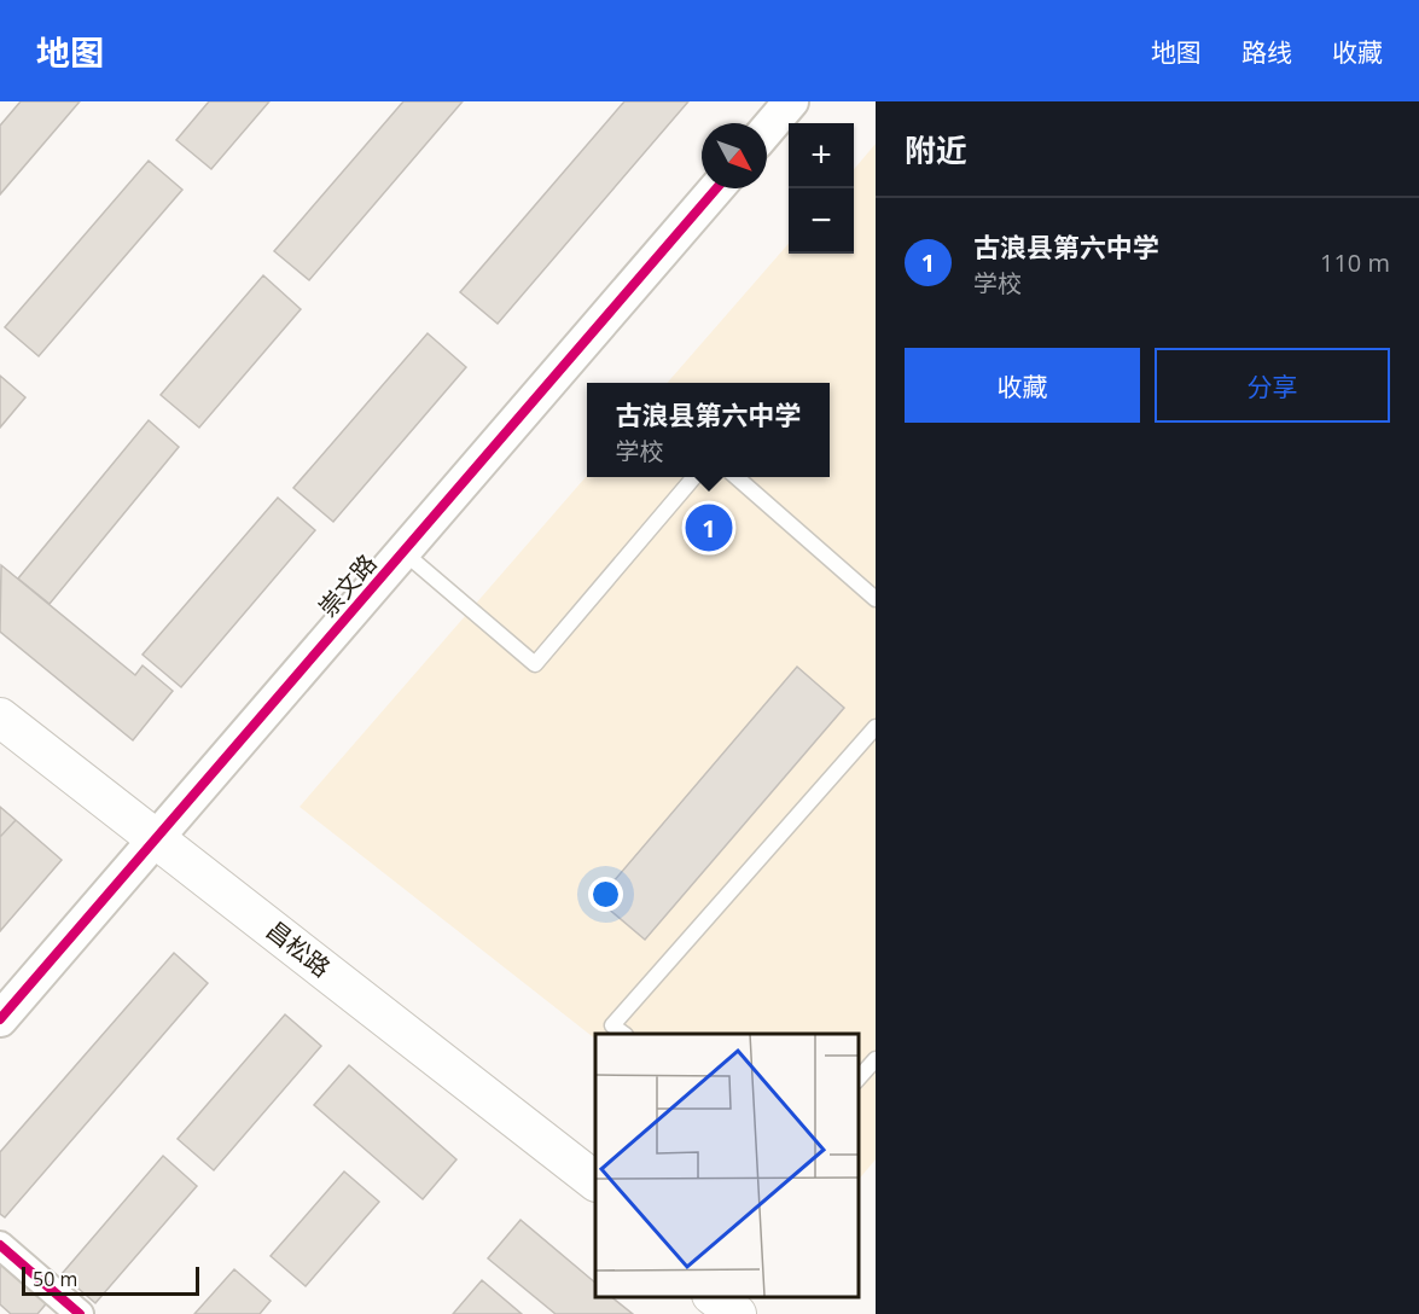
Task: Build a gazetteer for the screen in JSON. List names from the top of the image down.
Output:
{
  "streets": {
    "main road": ["昌松路"],
    "street": ["崇文路"]
  },
  "crossings": [
    ["崇文路", "昌松路"]
  ],
  "scale_bar": "50 m",
  "north": "bottom right",
  "page": {
    "header": "地图",
    "nav": ["地图", "路线", "收藏"],
    "heading": "附近",
    "map_buttons": ["+", "−"],
    "list": [
      {
        "mark": "1",
        "name": "古浪县第六中学",
        "note": "学校",
        "value": "110 m"
      }
    ],
    "buttons": ["收藏", "分享"],
    "popup": ["古浪县第六中学", "学校"],
    "pins": "1",
    "scale": "50 m"
  }
}
